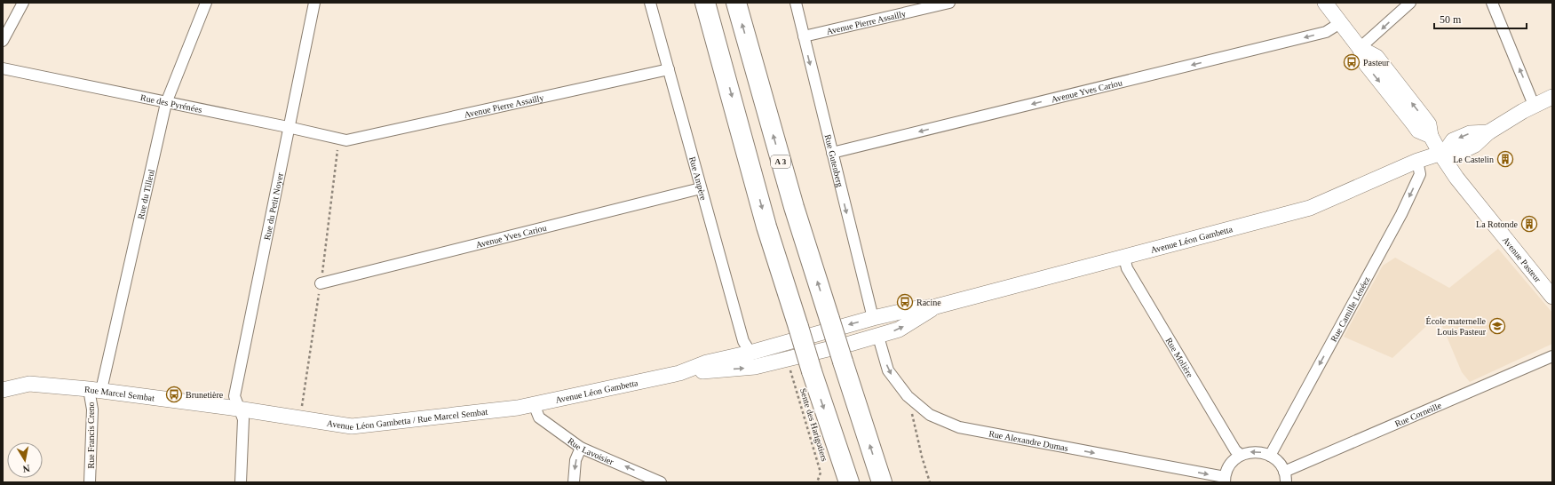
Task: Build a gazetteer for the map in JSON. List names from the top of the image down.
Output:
{
  "streets": {
    "highway": ["A 3"],
    "street": [
      "Avenue Pierre Assailly",
      "Avenue Yves Cariou",
      "Rue des Pyrénées",
      "Rue Gutenberg",
      "Rue Ampère",
      "Rue du Tilleul",
      "Rue du Petit Noyer",
      "Avenue Léon Gambetta",
      "Avenue Pasteur",
      "Rue Camille Lénéez",
      "Rue Molière",
      "Rue Marcel Sembat",
      "Rue Corneille",
      "Avenue Léon Gambetta / Rue Marcel Sembat",
      "Rue Francis Creno",
      "Rue Alexandre Dumas",
      "Rue Lavoisier"
    ],
    "path": ["Sente des Harigotiers"]
  },
  "crossings": [
    ["Avenue Pierre Assailly", "Rue des Pyrénées"],
    ["Avenue Pierre Assailly", "Rue Gutenberg"],
    ["Avenue Pierre Assailly", "Rue Ampère"],
    ["Avenue Yves Cariou", "Rue Gutenberg"],
    ["Avenue Yves Cariou", "Rue Ampère"],
    ["Rue des Pyrénées", "Rue du Tilleul"],
    ["Rue des Pyrénées", "Rue du Petit Noyer"],
    ["Rue Gutenberg", "Avenue Léon Gambetta"],
    ["Rue Ampère", "Avenue Léon Gambetta"],
    ["Rue du Tilleul", "Rue Marcel Sembat"],
    ["Rue du Tilleul", "Rue Francis Creno"],
    ["Rue du Petit Noyer", "Rue Marcel Sembat"],
    ["Avenue Léon Gambetta", "Avenue Pasteur"],
    ["Avenue Léon Gambetta", "Rue Camille Lénéez"],
    ["Avenue Léon Gambetta", "Rue Molière"],
    ["Avenue Léon Gambetta", "Avenue Léon Gambetta / Rue Marcel Sembat"],
    ["Avenue Léon Gambetta", "Rue Alexandre Dumas"],
    ["Avenue Léon Gambetta", "Rue Lavoisier"],
    ["Rue Marcel Sembat", "Avenue Léon Gambetta / Rue Marcel Sembat"],
    ["Rue Marcel Sembat", "Rue Francis Creno"]
  ],
  "one_way": [
    "Avenue Yves Cariou",
    "Rue Gutenberg",
    "Rue Camille Lénéez",
    "Rue Alexandre Dumas",
    "Rue Lavoisier"
  ],
  "places": {
    "bus stop": ["Pasteur", "Racine", "Brunetière"],
    "building": ["Le Castelin", "La Rotonde"],
    "school or university": ["École maternelle Louis Pasteur"]
  },
  "scale_bar": "50 m",
  "north": "bottom"
}
